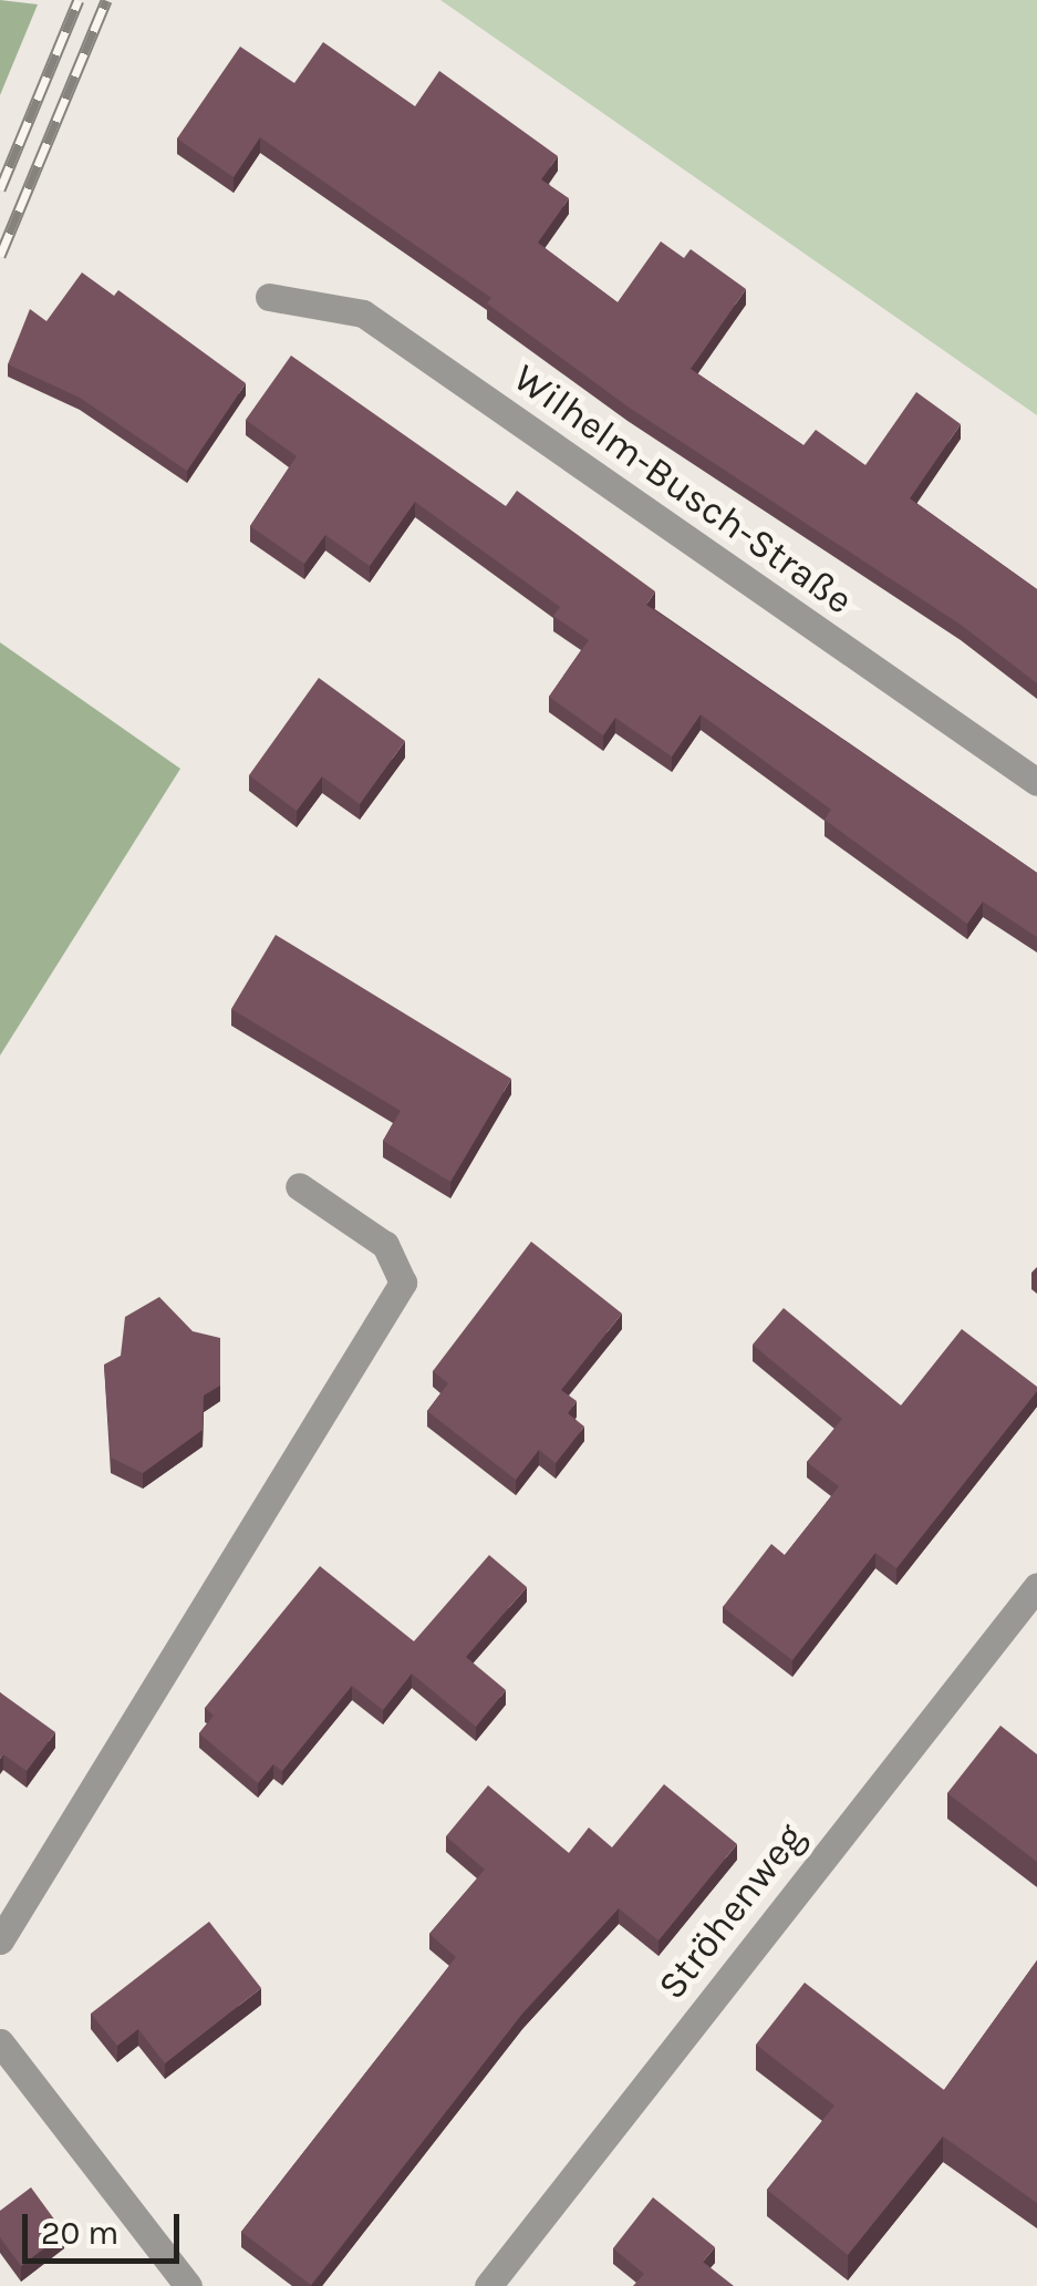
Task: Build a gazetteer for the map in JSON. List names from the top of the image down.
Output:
{
  "streets": {
    "street": ["Wilhelm-Busch-Straße", "Ströhenweg"]
  },
  "scale_bar": "20 m"
}
